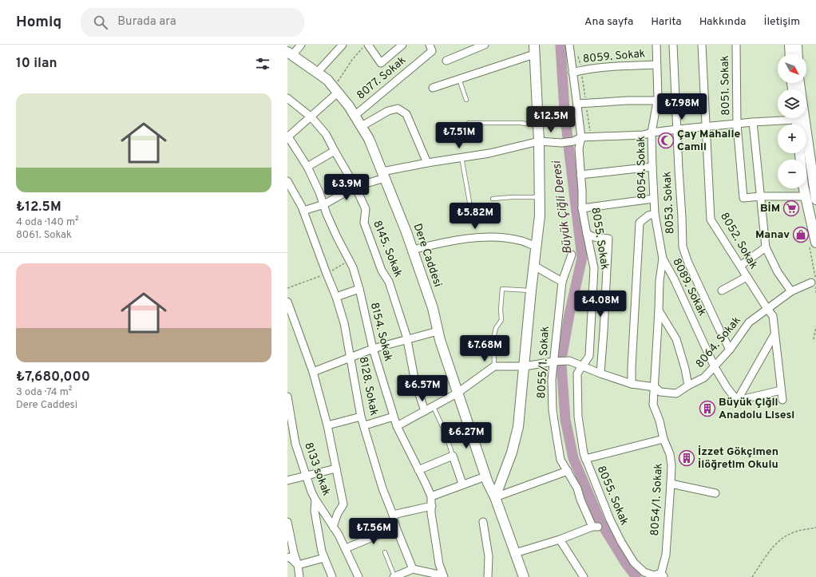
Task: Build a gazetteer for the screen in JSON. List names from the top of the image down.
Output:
{
  "streets": {
    "street": [
      "8059. Sokak",
      "8077. Sokak",
      "8051. Sokak",
      "8054. Sokak",
      "8053. Sokak",
      "8055. Sokak",
      "8052. Sokak",
      "8145. Sokak",
      "Dere Caddesi",
      "8089. Sokak",
      "8154. Sokak",
      "8064. Sokak",
      "8055/1. Sokak",
      "8128. Sokak",
      "8133 sokak",
      "8054/1. Sokak"
    ]
  },
  "crossings": [
    ["8059. Sokak", "8054. Sokak"],
    ["8059. Sokak", "8055. Sokak"],
    ["8077. Sokak", "Dere Caddesi"],
    ["8054. Sokak", "8089. Sokak"],
    ["8053. Sokak", "8064. Sokak"],
    ["8055. Sokak", "8064. Sokak"],
    ["8055. Sokak", "8054/1. Sokak"],
    ["8052. Sokak", "8064. Sokak"],
    ["8089. Sokak", "8064. Sokak"],
    ["8064. Sokak", "8055/1. Sokak"],
    ["8064. Sokak", "8054/1. Sokak"]
  ],
  "water": ["Büyük Çiğli Deresi"],
  "places": {
    "mosque": ["Çay Mahalle Camii"],
    "supermarket": ["BİM"],
    "shop": ["Manav"],
    "building": ["Büyük Çiğli Anadolu Lisesi", "İzzet Gökçimen İlöğretim Okulu"]
  },
  "north": "bottom right",
  "page": {
    "header": "Homiq",
    "search": "Burada ara",
    "nav": [
      "Ana sayfa",
      "Harita",
      "Hakkında",
      "İletişim"
    ],
    "heading": "10 ilan",
    "map_buttons": ["+", "−"],
    "list": [
      {
        "name": "₺12.5M",
        "note": "4 oda · 140 m² · 8061. Sokak"
      },
      {
        "name": "₺7,680,000",
        "note": "3 oda · 74 m² · Dere Caddesi"
      }
    ],
    "price": [
      "₺7.98M",
      "₺12.5M",
      "₺7.51M",
      "₺3.9M",
      "₺5.82M",
      "₺4.08M",
      "₺7.68M",
      "₺6.57M",
      "₺6.27M",
      "₺7.56M"
    ]
  }
}
